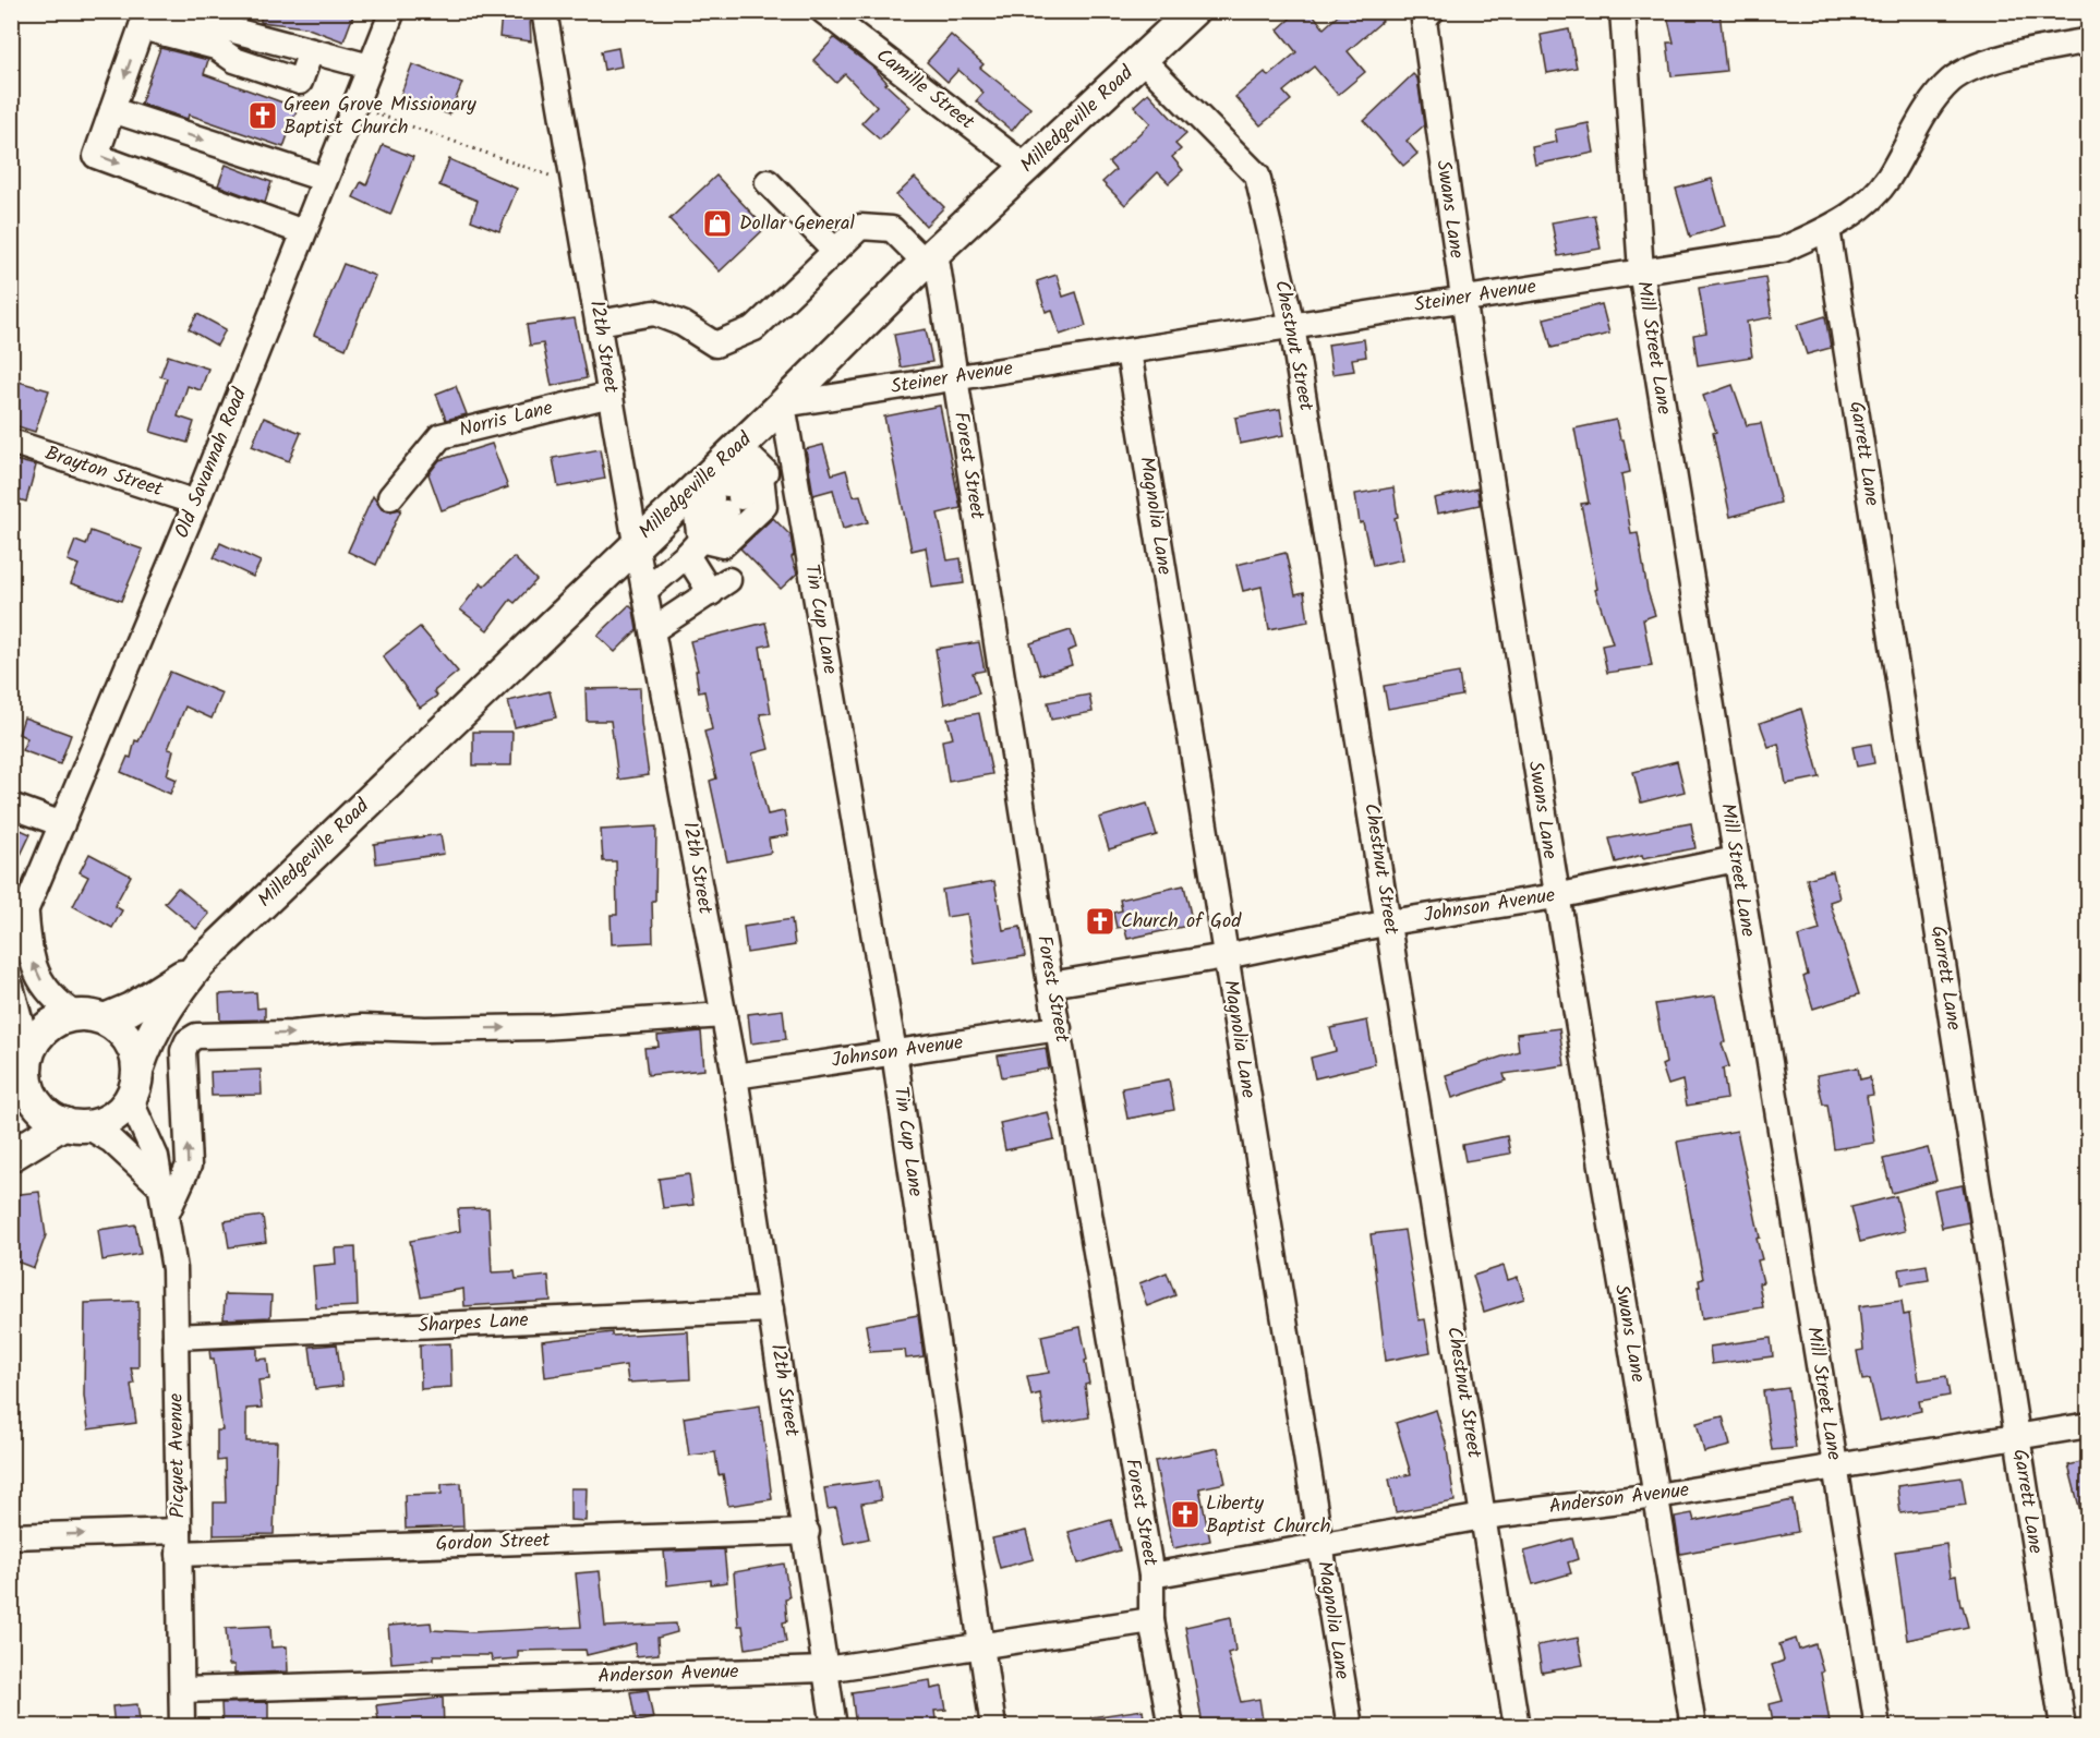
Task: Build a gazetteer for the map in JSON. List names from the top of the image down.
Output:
{
  "streets": {
    "main road": ["Milledgeville Road"],
    "street": [
      "Camille Street",
      "Swans Lane",
      "Steiner Avenue",
      "Chestnut Street",
      "12th Street",
      "Mill Street Lane",
      "Norris Lane",
      "Garrett Lane",
      "Old Savannah Road",
      "Forest Street",
      "Brayton Street",
      "Magnolia Lane",
      "Tin Cup Lane",
      "Johnson Avenue",
      "Sharpes Lane",
      "Picquet Avenue",
      "Anderson Avenue",
      "Gordon Street"
    ]
  },
  "crossings": [
    ["Camille Street", "Milledgeville Road"],
    ["Milledgeville Road", "Steiner Avenue"],
    ["Milledgeville Road", "Chestnut Street"],
    ["Milledgeville Road", "12th Street"],
    ["Milledgeville Road", "Old Savannah Road"],
    ["Milledgeville Road", "Forest Street"],
    ["Milledgeville Road", "Tin Cup Lane"],
    ["Milledgeville Road", "Picquet Avenue"],
    ["Swans Lane", "Steiner Avenue"],
    ["Swans Lane", "Johnson Avenue"],
    ["Swans Lane", "Anderson Avenue"],
    ["Steiner Avenue", "Chestnut Street"],
    ["Steiner Avenue", "Mill Street Lane"],
    ["Steiner Avenue", "Garrett Lane"],
    ["Steiner Avenue", "Forest Street"],
    ["Steiner Avenue", "Magnolia Lane"],
    ["Steiner Avenue", "Tin Cup Lane"],
    ["Chestnut Street", "Johnson Avenue"],
    ["Chestnut Street", "Anderson Avenue"],
    ["12th Street", "Norris Lane"],
    ["12th Street", "Johnson Avenue"],
    ["12th Street", "Sharpes Lane"],
    ["12th Street", "Anderson Avenue"],
    ["12th Street", "Gordon Street"],
    ["Mill Street Lane", "Johnson Avenue"],
    ["Mill Street Lane", "Anderson Avenue"],
    ["Garrett Lane", "Anderson Avenue"],
    ["Old Savannah Road", "Brayton Street"],
    ["Old Savannah Road", "Picquet Avenue"],
    ["Forest Street", "Johnson Avenue"],
    ["Forest Street", "Anderson Avenue"],
    ["Magnolia Lane", "Johnson Avenue"],
    ["Magnolia Lane", "Anderson Avenue"],
    ["Tin Cup Lane", "Johnson Avenue"],
    ["Tin Cup Lane", "Anderson Avenue"],
    ["Sharpes Lane", "Picquet Avenue"],
    ["Picquet Avenue", "Anderson Avenue"],
    ["Picquet Avenue", "Gordon Street"]
  ],
  "places": {
    "church": ["Green Grove Missionary Baptist Church", "Church of God", "Liberty Baptist Church"],
    "shop": ["Dollar General"]
  }
}
